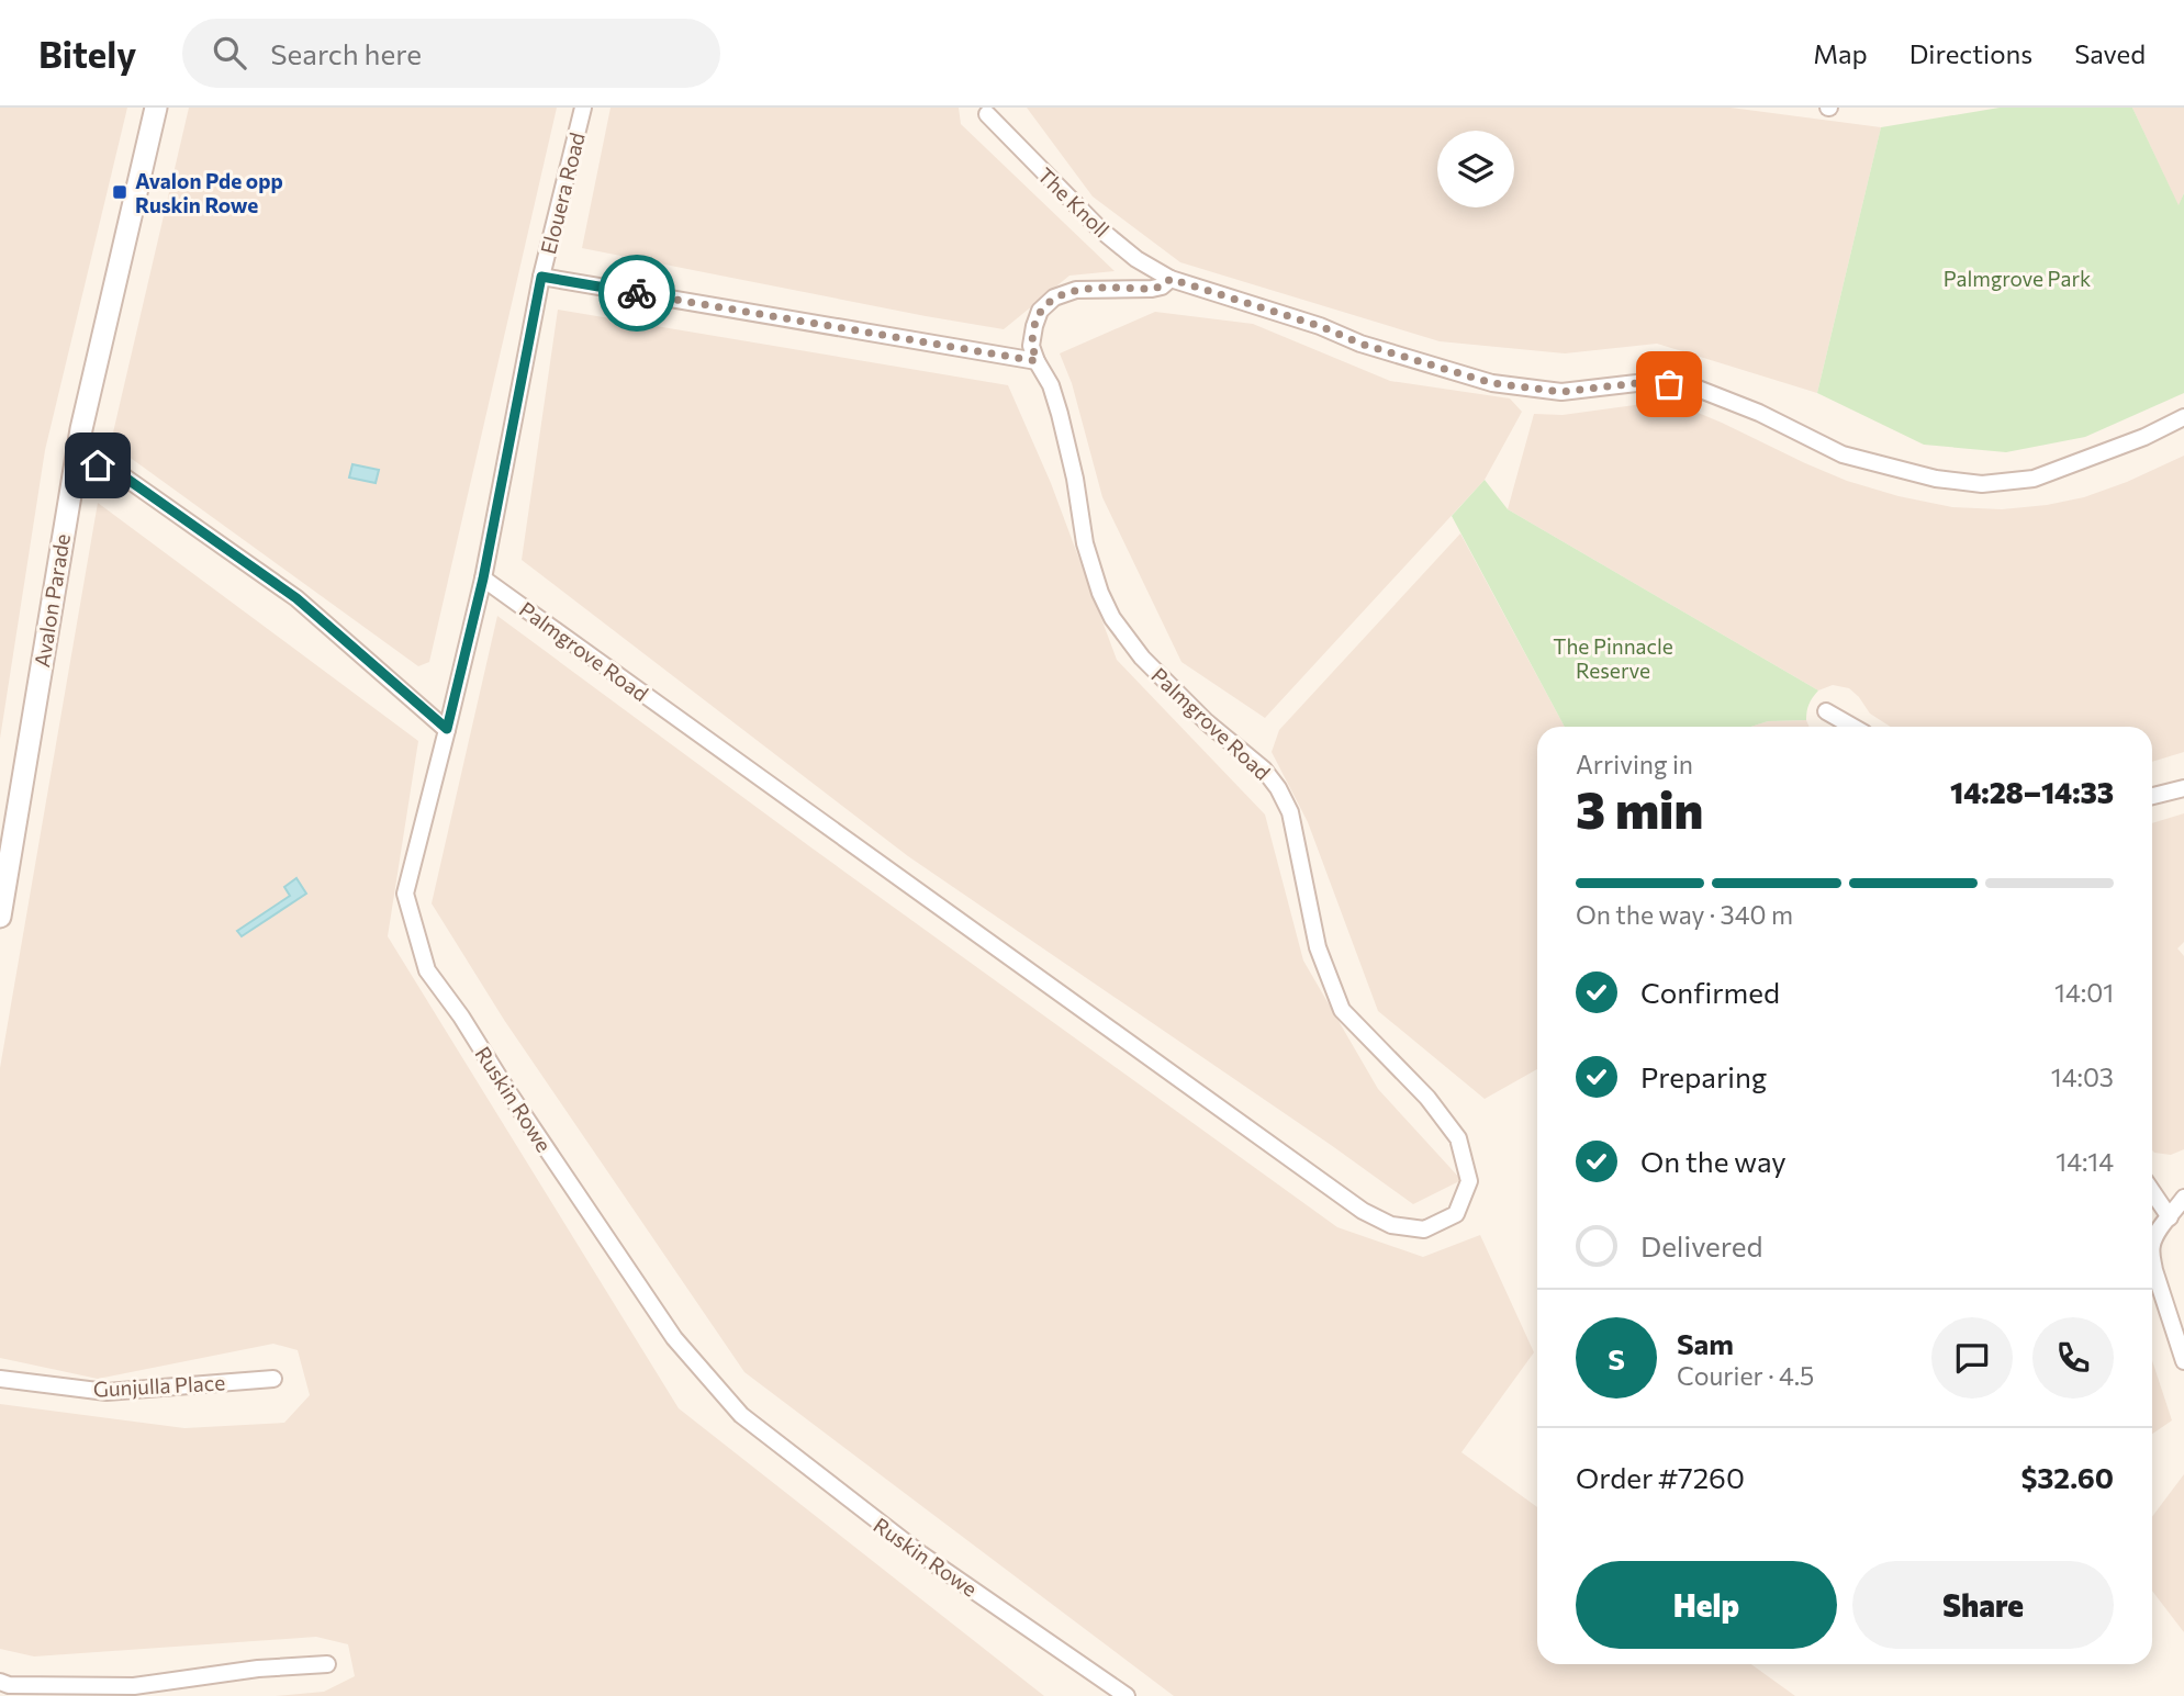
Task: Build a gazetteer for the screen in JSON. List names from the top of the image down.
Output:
{
  "streets": {
    "street": [
      "Elouera Road",
      "The Knoll",
      "Avalon Parade",
      "Palmgrove Road",
      "Ruskin Rowe",
      "Gunjulla Place"
    ]
  },
  "crossings": [
    ["Elouera Road", "Palmgrove Road"],
    ["Elouera Road", "Ruskin Rowe"],
    ["The Knoll", "Palmgrove Road"]
  ],
  "parks": ["Palmgrove Park", "The Pinnacle Reserve"],
  "places": {
    "transit": ["Avalon Pde opp Ruskin Rowe"]
  },
  "page": {
    "header": "Bitely",
    "search": "Search here",
    "nav": ["Map", "Directions", "Saved"],
    "heading": ["3 min", "Arriving in", "14:28–14:33"],
    "panel": [
      "Sam",
      "Courier · 4.5",
      "Order #7260",
      "$32.60"
    ],
    "bar": "On the way · 340 m",
    "list": [
      ["Confirmed", "14:01"],
      ["Preparing", "14:03"],
      ["On the way", "14:14"],
      "Delivered"
    ],
    "round": "S",
    "buttons": ["Help", "Share"]
  }
}
